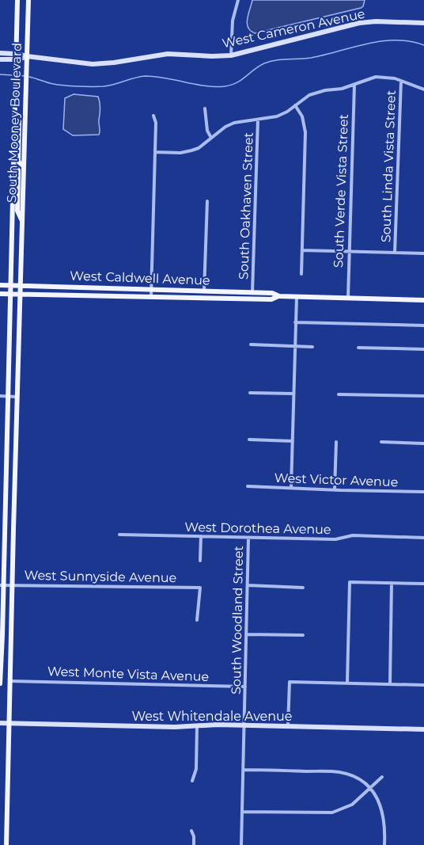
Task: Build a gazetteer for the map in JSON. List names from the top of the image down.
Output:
{
  "streets": {
    "main road": ["South Mooney Boulevard", "West Caldwell Avenue"],
    "street": [
      "West Cameron Avenue",
      "South Linda Vista Street",
      "South Verde Vista Street",
      "South Oakhaven Street",
      "West Victor Avenue",
      "West Dorothea Avenue",
      "West Sunnyside Avenue",
      "South Woodland Street",
      "West Monte Vista Avenue",
      "West Whitendale Avenue"
    ]
  },
  "crossings": [
    ["West Cameron Avenue", "South Mooney Boulevard"],
    ["South Mooney Boulevard", "West Caldwell Avenue"],
    ["South Mooney Boulevard", "West Sunnyside Avenue"],
    ["South Mooney Boulevard", "West Monte Vista Avenue"],
    ["South Mooney Boulevard", "West Whitendale Avenue"],
    ["South Verde Vista Street", "West Caldwell Avenue"],
    ["South Oakhaven Street", "West Caldwell Avenue"],
    ["West Dorothea Avenue", "South Woodland Street"],
    ["South Woodland Street", "West Monte Vista Avenue"],
    ["South Woodland Street", "West Whitendale Avenue"]
  ]
}
